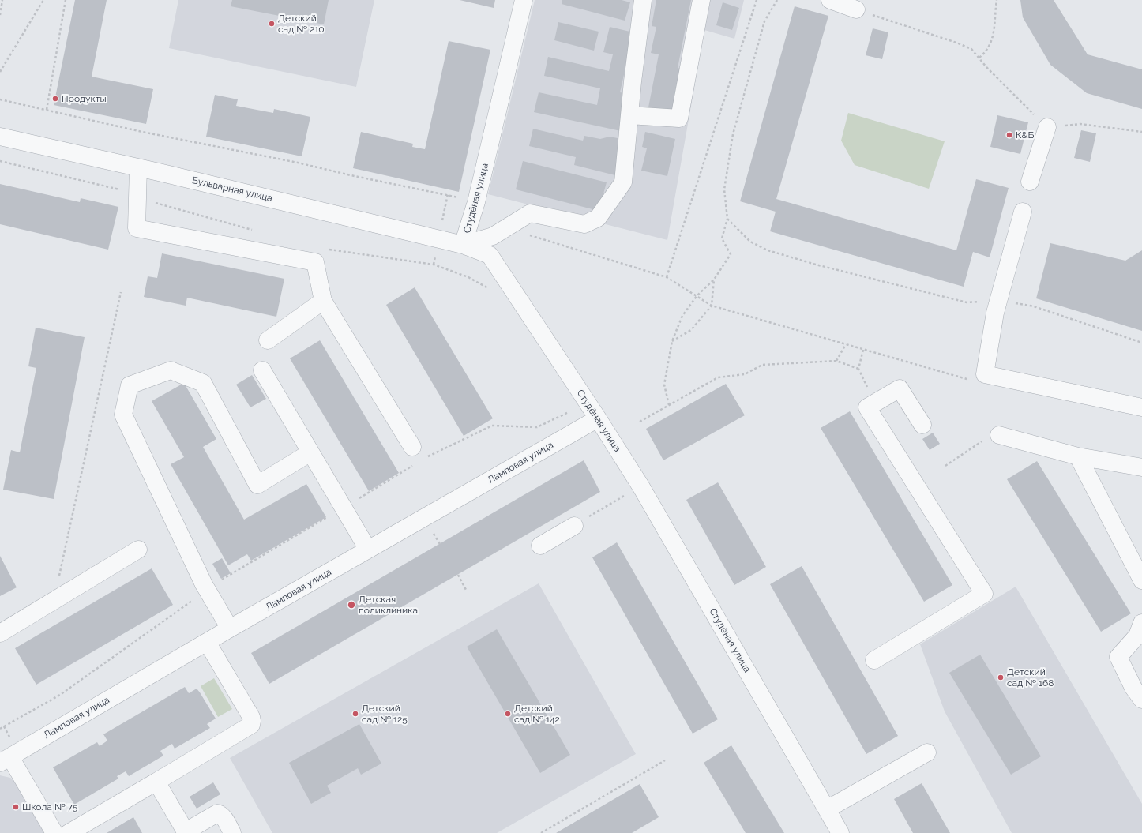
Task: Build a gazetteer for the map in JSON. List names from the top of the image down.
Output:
{
  "streets": {
    "street": ["Бульварная улица", "Студёная улица", "Ламповая улица"]
  },
  "crossings": [
    ["Бульварная улица", "Студёная улица"],
    ["Студёная улица", "Ламповая улица"]
  ],
  "places": [
    "Детский сад № 210",
    "Продукты",
    "К&Б",
    "Детская поликлиника",
    "Детский сад № 168",
    "Детский сад № 125",
    "Детский сад № 142",
    "Школа № 75"
  ]
}
